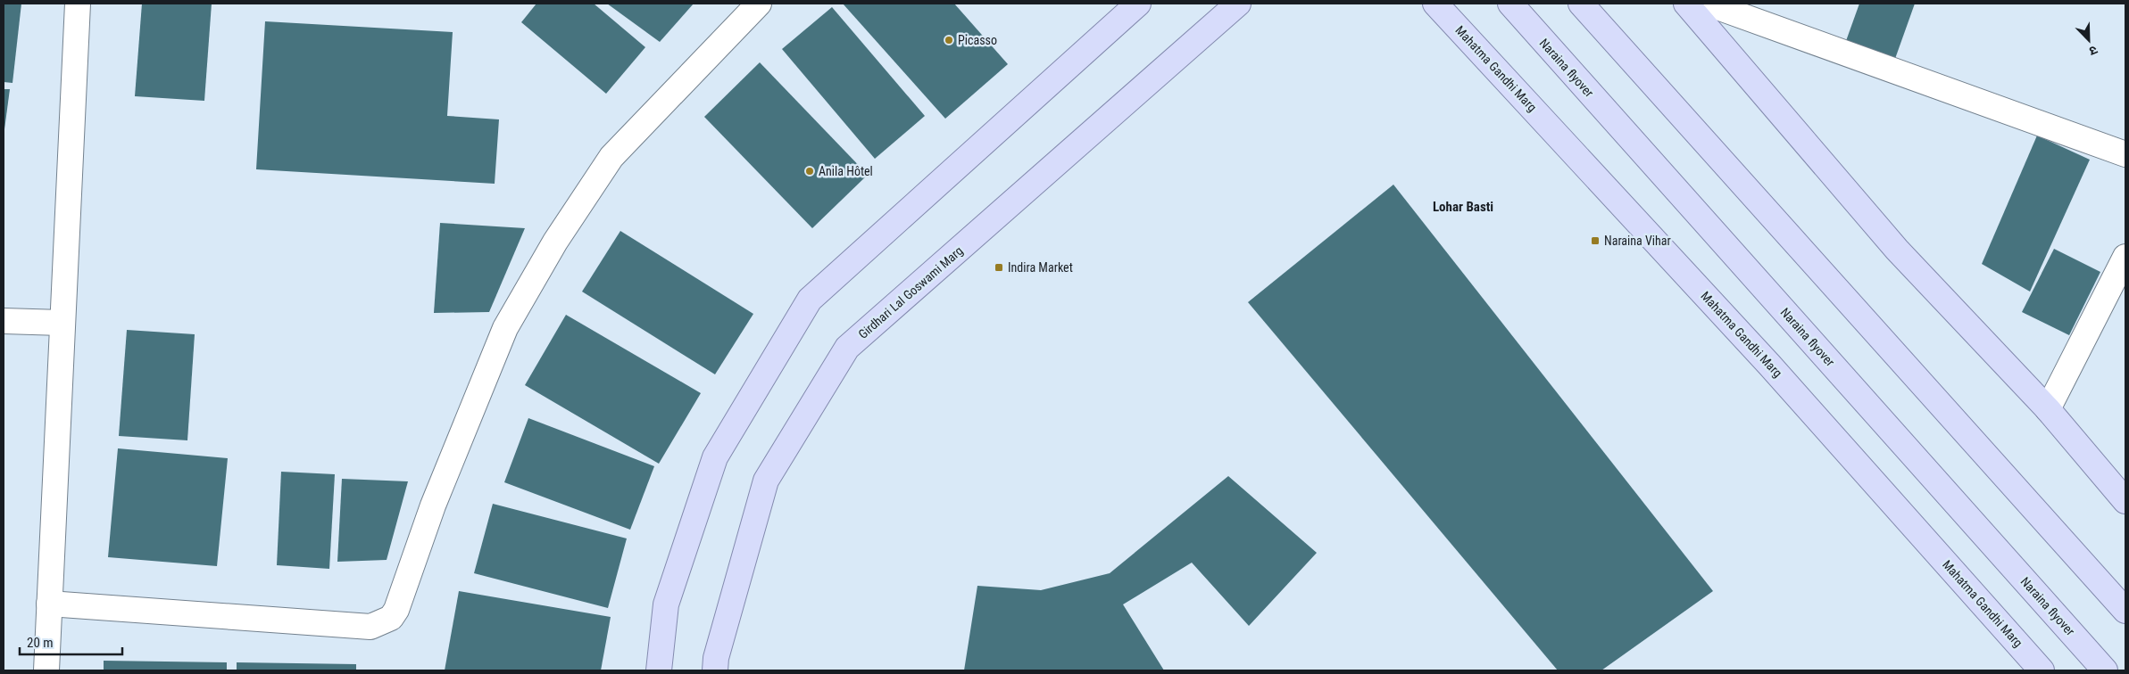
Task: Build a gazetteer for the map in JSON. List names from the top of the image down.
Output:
{
  "streets": {
    "main road": ["Naraina flyover", "Mahatma Gandhi Marg", "Girdhari Lal Goswami Marg"]
  },
  "districts": ["Lohar Basti"],
  "places": {
    "other": ["Picasso", "Anila Hôtel"],
    "transit": ["Naraina Vihar", "Indira Market"]
  },
  "scale_bar": "20 m",
  "north": "bottom right"
}
